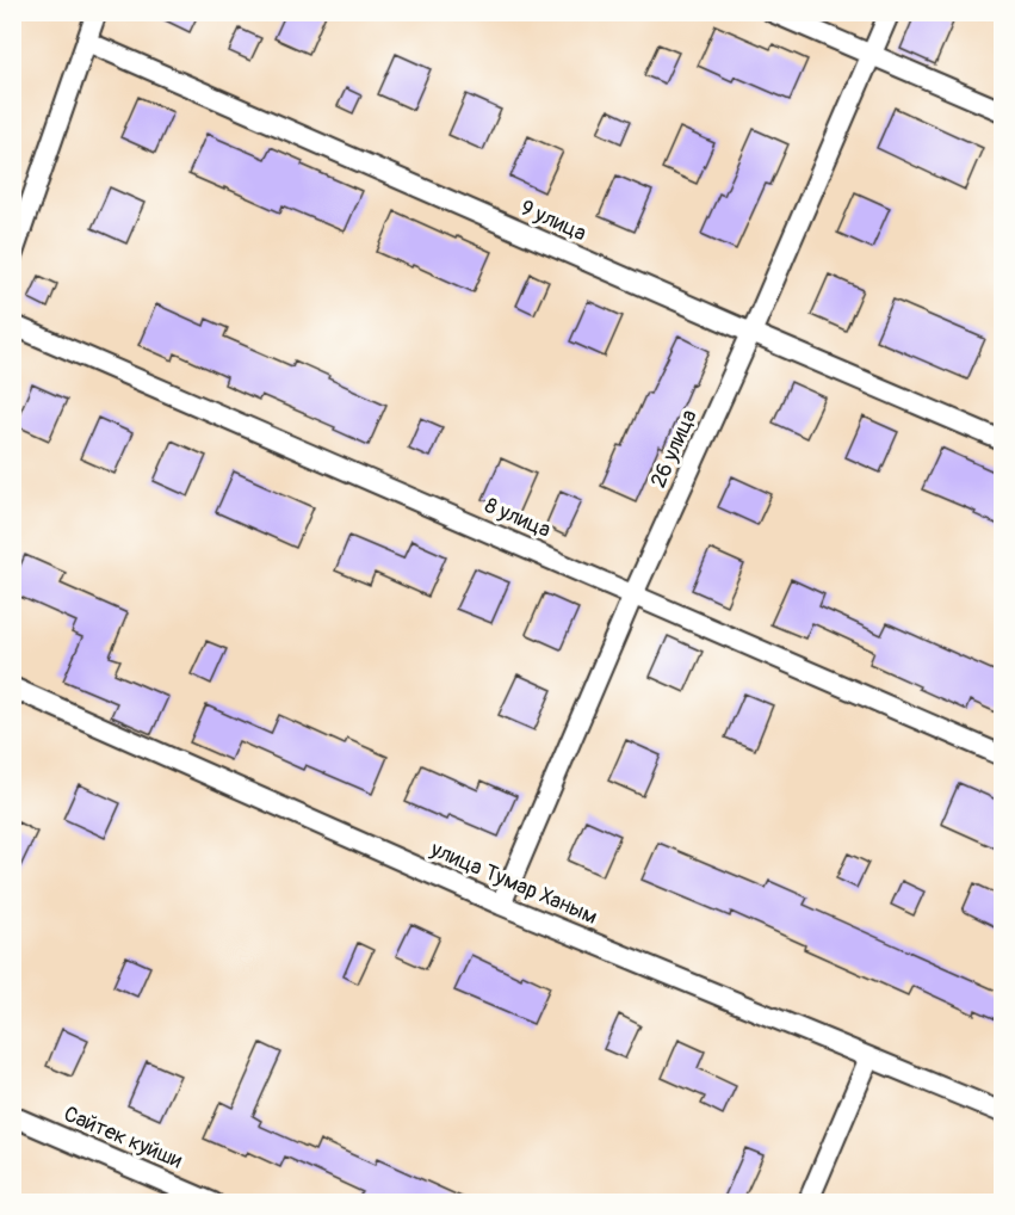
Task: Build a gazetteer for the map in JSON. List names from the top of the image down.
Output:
{
  "streets": {
    "street": [
      "9 улица",
      "26 улица",
      "8 улица",
      "улица Тумар Ханым",
      "Сайтек куйши"
    ]
  },
  "crossings": [
    ["9 улица", "26 улица"],
    ["26 улица", "8 улица"],
    ["26 улица", "улица Тумар Ханым"]
  ]
}
